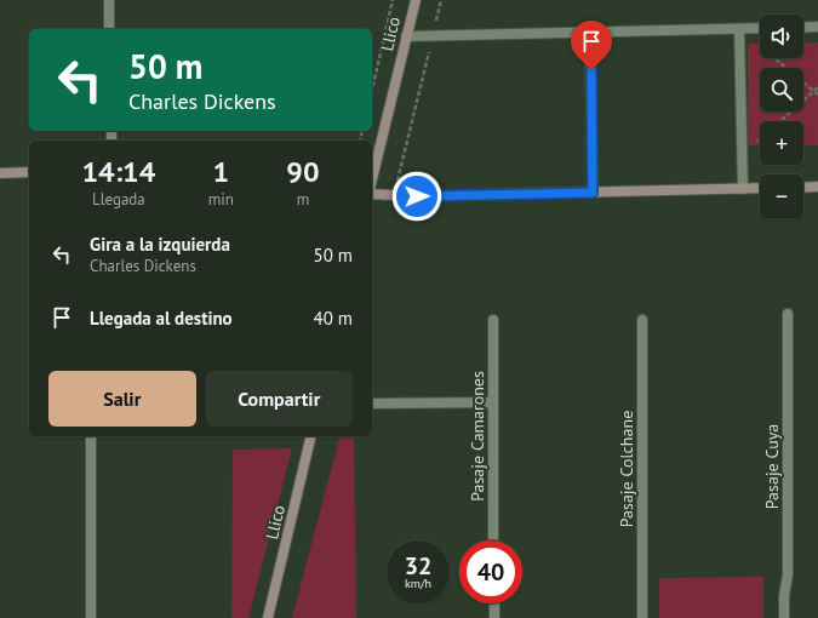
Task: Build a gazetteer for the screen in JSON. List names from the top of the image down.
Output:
{
  "streets": {
    "street": [
      "Llico",
      "Pasaje Camarones",
      "Pasaje Cuya",
      "Pasaje Colchane"
    ]
  },
  "page": {
    "map_buttons": ["+", "−"],
    "turn": ["50 m", "Charles Dickens"],
    "eta": [
      "14:14",
      "Llegada",
      "1",
      "min",
      "90",
      "m"
    ],
    "list": [
      {
        "name": "Gira a la izquierda",
        "note": "Charles Dickens",
        "value": "50 m"
      },
      {
        "name": "Llegada al destino",
        "value": "40 m"
      }
    ],
    "buttons": ["Salir", "Compartir"],
    "speed": "32 km/h",
    "limit": "40"
  }
}
